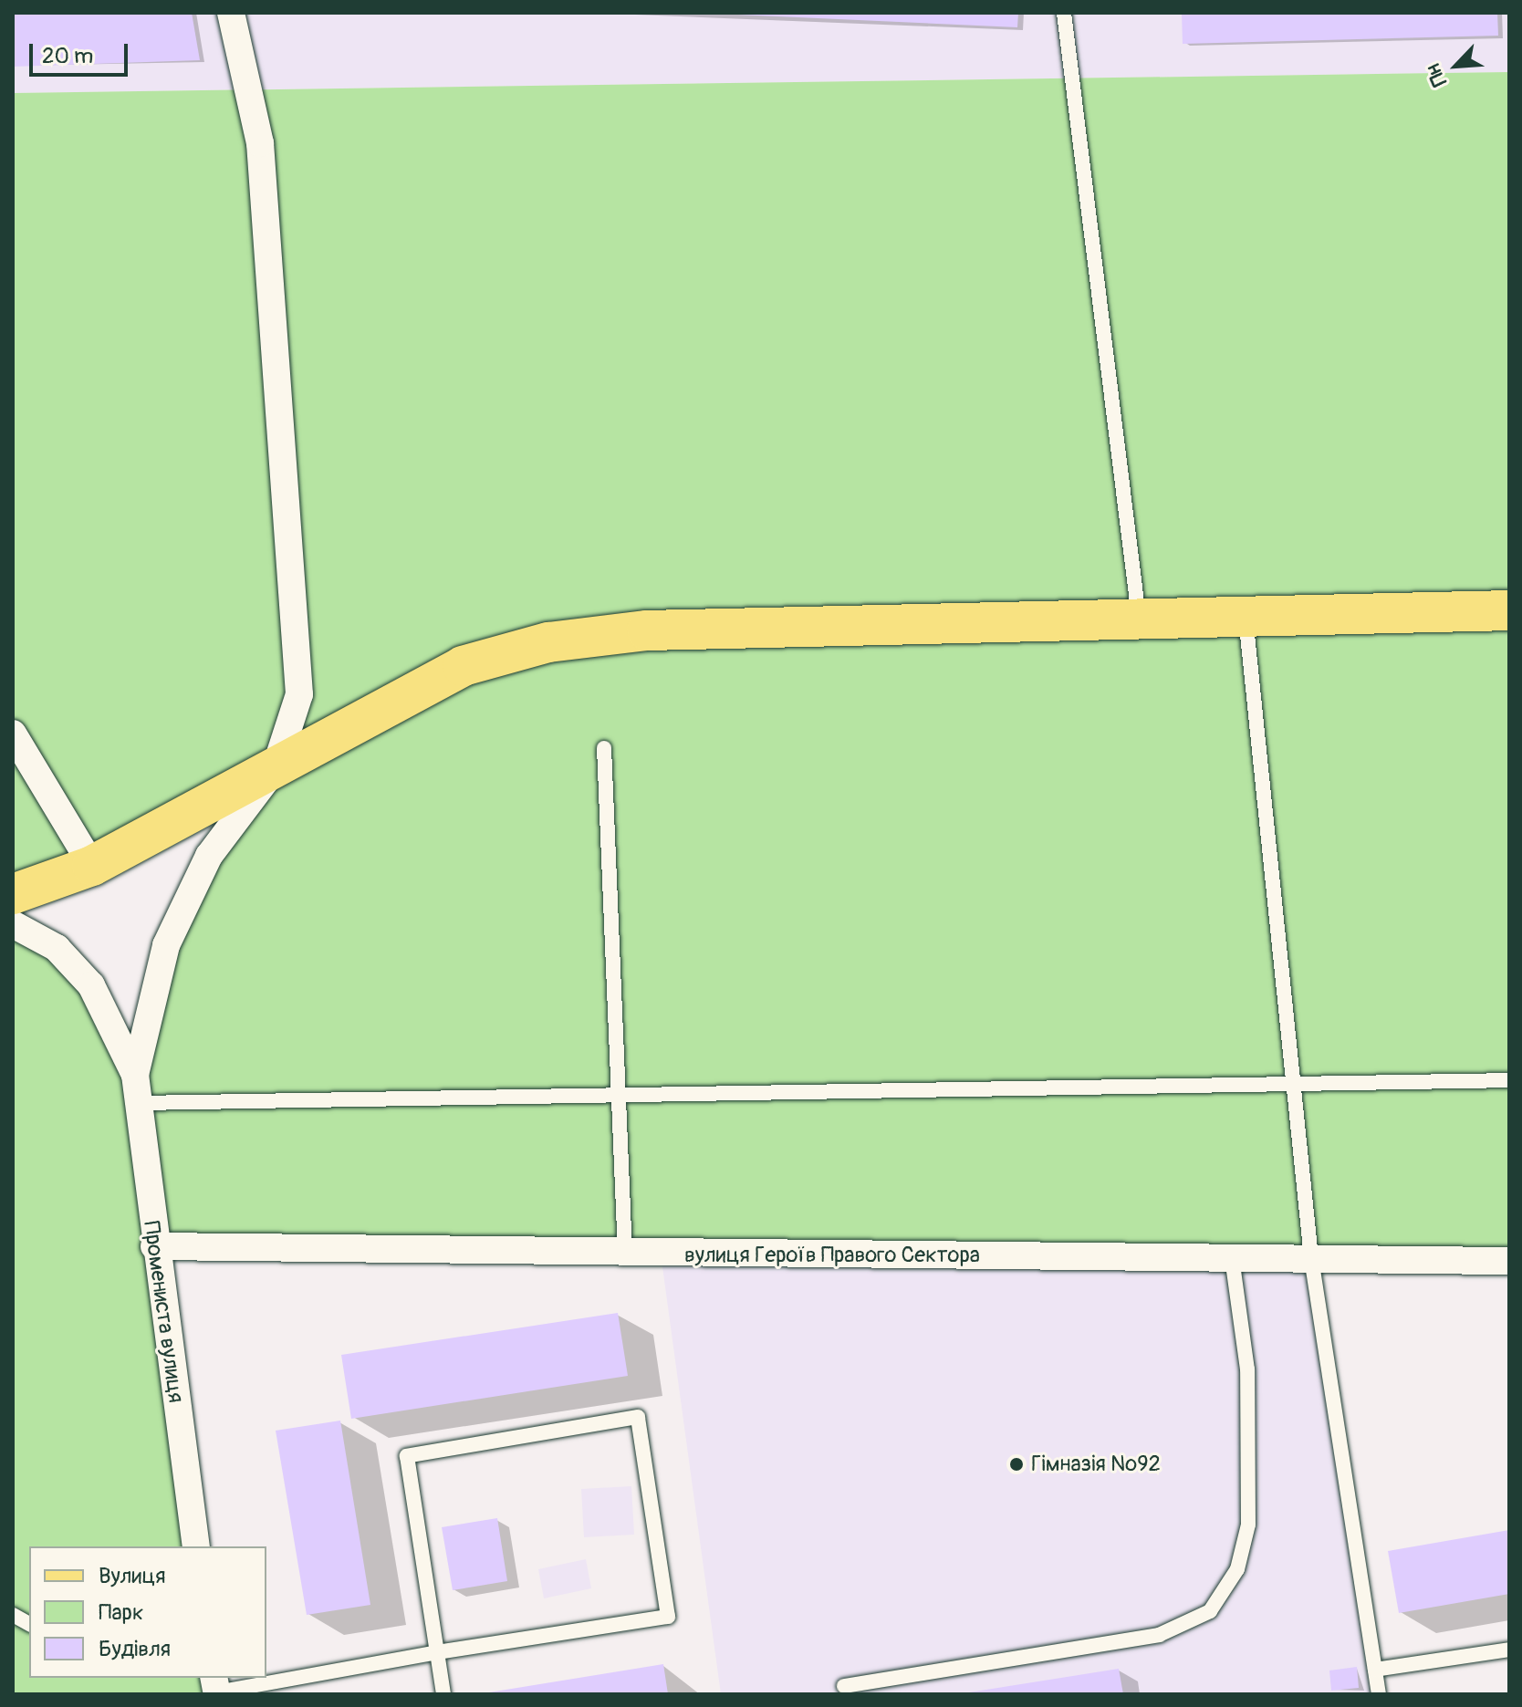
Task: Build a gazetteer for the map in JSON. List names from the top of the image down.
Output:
{
  "streets": {
    "street": ["вулиця Героїв Правого Сектора", "Промениста вулиця"]
  },
  "crossings": [
    ["вулиця Героїв Правого Сектора", "Промениста вулиця"]
  ],
  "places": ["Гімназія №92"],
  "legend": ["Вулиця", "Парк", "Будівля"],
  "scale_bar": "20 m",
  "north": "bottom left"
}
